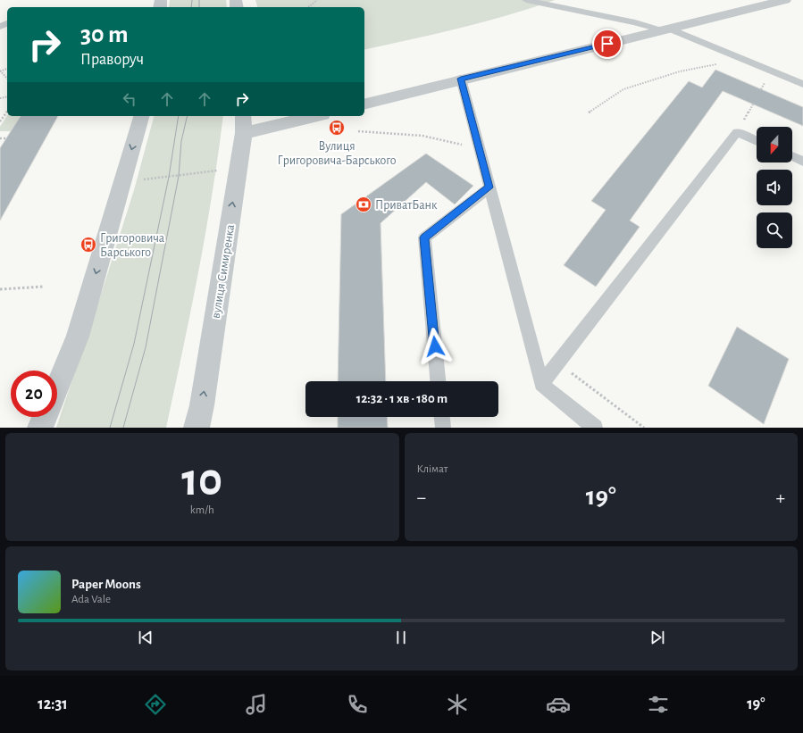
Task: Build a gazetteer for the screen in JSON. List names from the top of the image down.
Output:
{
  "streets": {
    "street": ["вулиця Симиренка"]
  },
  "places": {
    "bus stop": ["Вулиця Григоровича-Барського", "Григоровича Барського"],
    "bank": ["ПриватБанк"]
  },
  "north": "bottom",
  "page": {
    "turn": ["30 m", "Праворуч"],
    "limit": "20",
    "trip": "12:32 · 1 хв · 180 m",
    "tile": [
      ["10", "km/h"],
      "Клімат"
    ],
    "heat": ["−", "19°", "+"],
    "song": ["Paper Moons", "Ada Vale"],
    "tabs": ["12:31", "19°"]
  }
}
